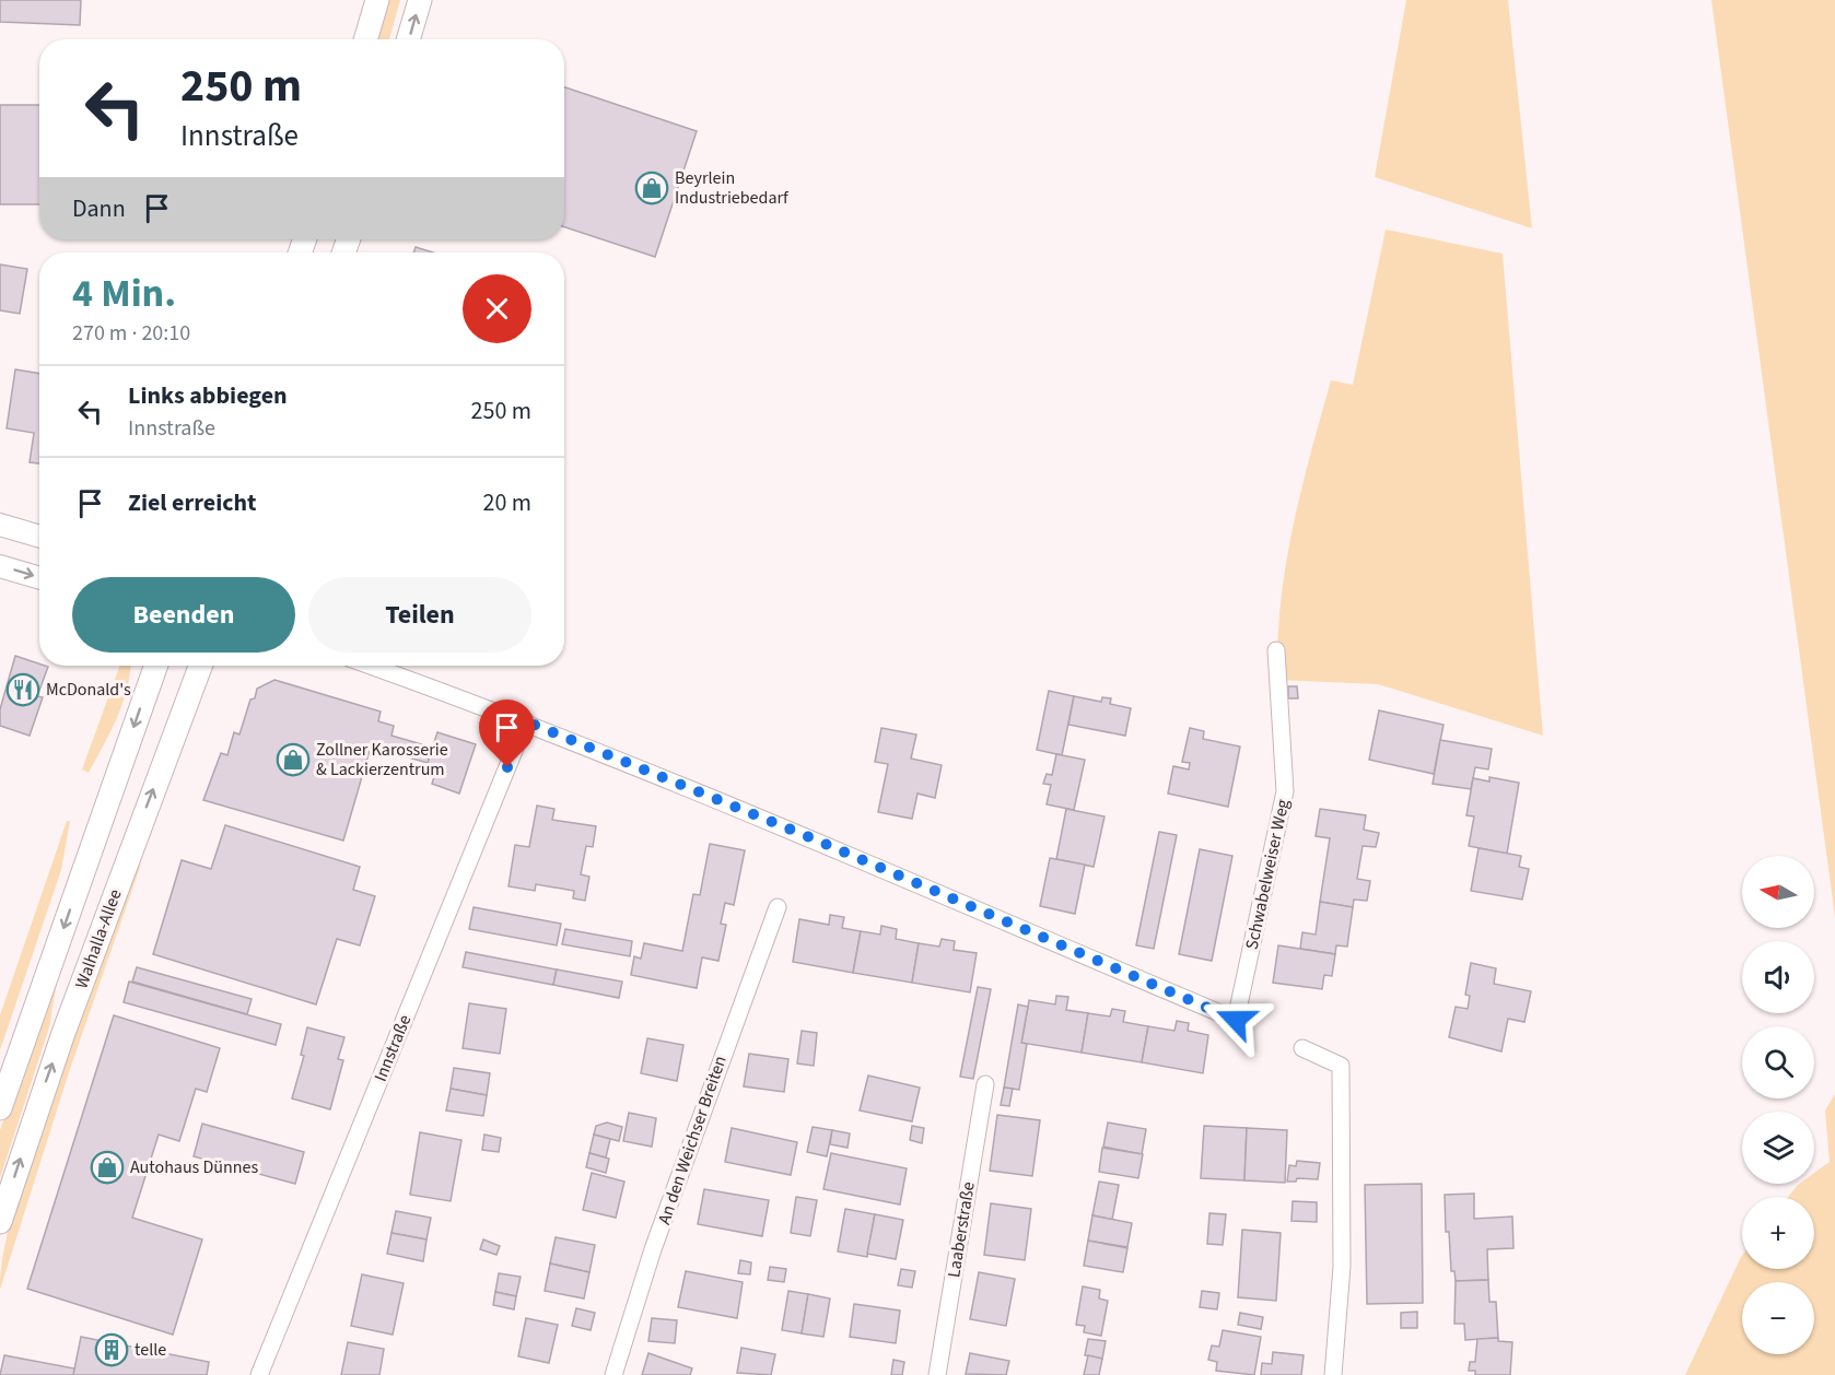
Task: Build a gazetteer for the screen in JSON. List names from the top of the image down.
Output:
{
  "streets": {
    "main road": ["Walhalla-Allee"],
    "street": [
      "Schwabelweiser Weg",
      "Innstraße",
      "An den Weichser Breiten",
      "Laaberstraße"
    ]
  },
  "crossings": [
    ["Schwabelweiser Weg", "Innstraße"]
  ],
  "places": {
    "shop": ["Beyrlein Industriebedarf", "Zollner Karosserie & Lackierzentrum", "Autohaus Dünnes"],
    "restaurant": ["McDonald's"],
    "building": ["telle"]
  },
  "north": "left",
  "page": {
    "turn": ["250 m", "Innstraße"],
    "then": "Dann",
    "heading": ["4 Min.", "270 m · 20:10"],
    "list": [
      {
        "name": "Links abbiegen",
        "note": "Innstraße",
        "value": "250 m"
      },
      {
        "name": "Ziel erreicht",
        "value": "20 m"
      }
    ],
    "buttons": ["Beenden", "Teilen"],
    "map_buttons": ["+", "−"]
  }
}
